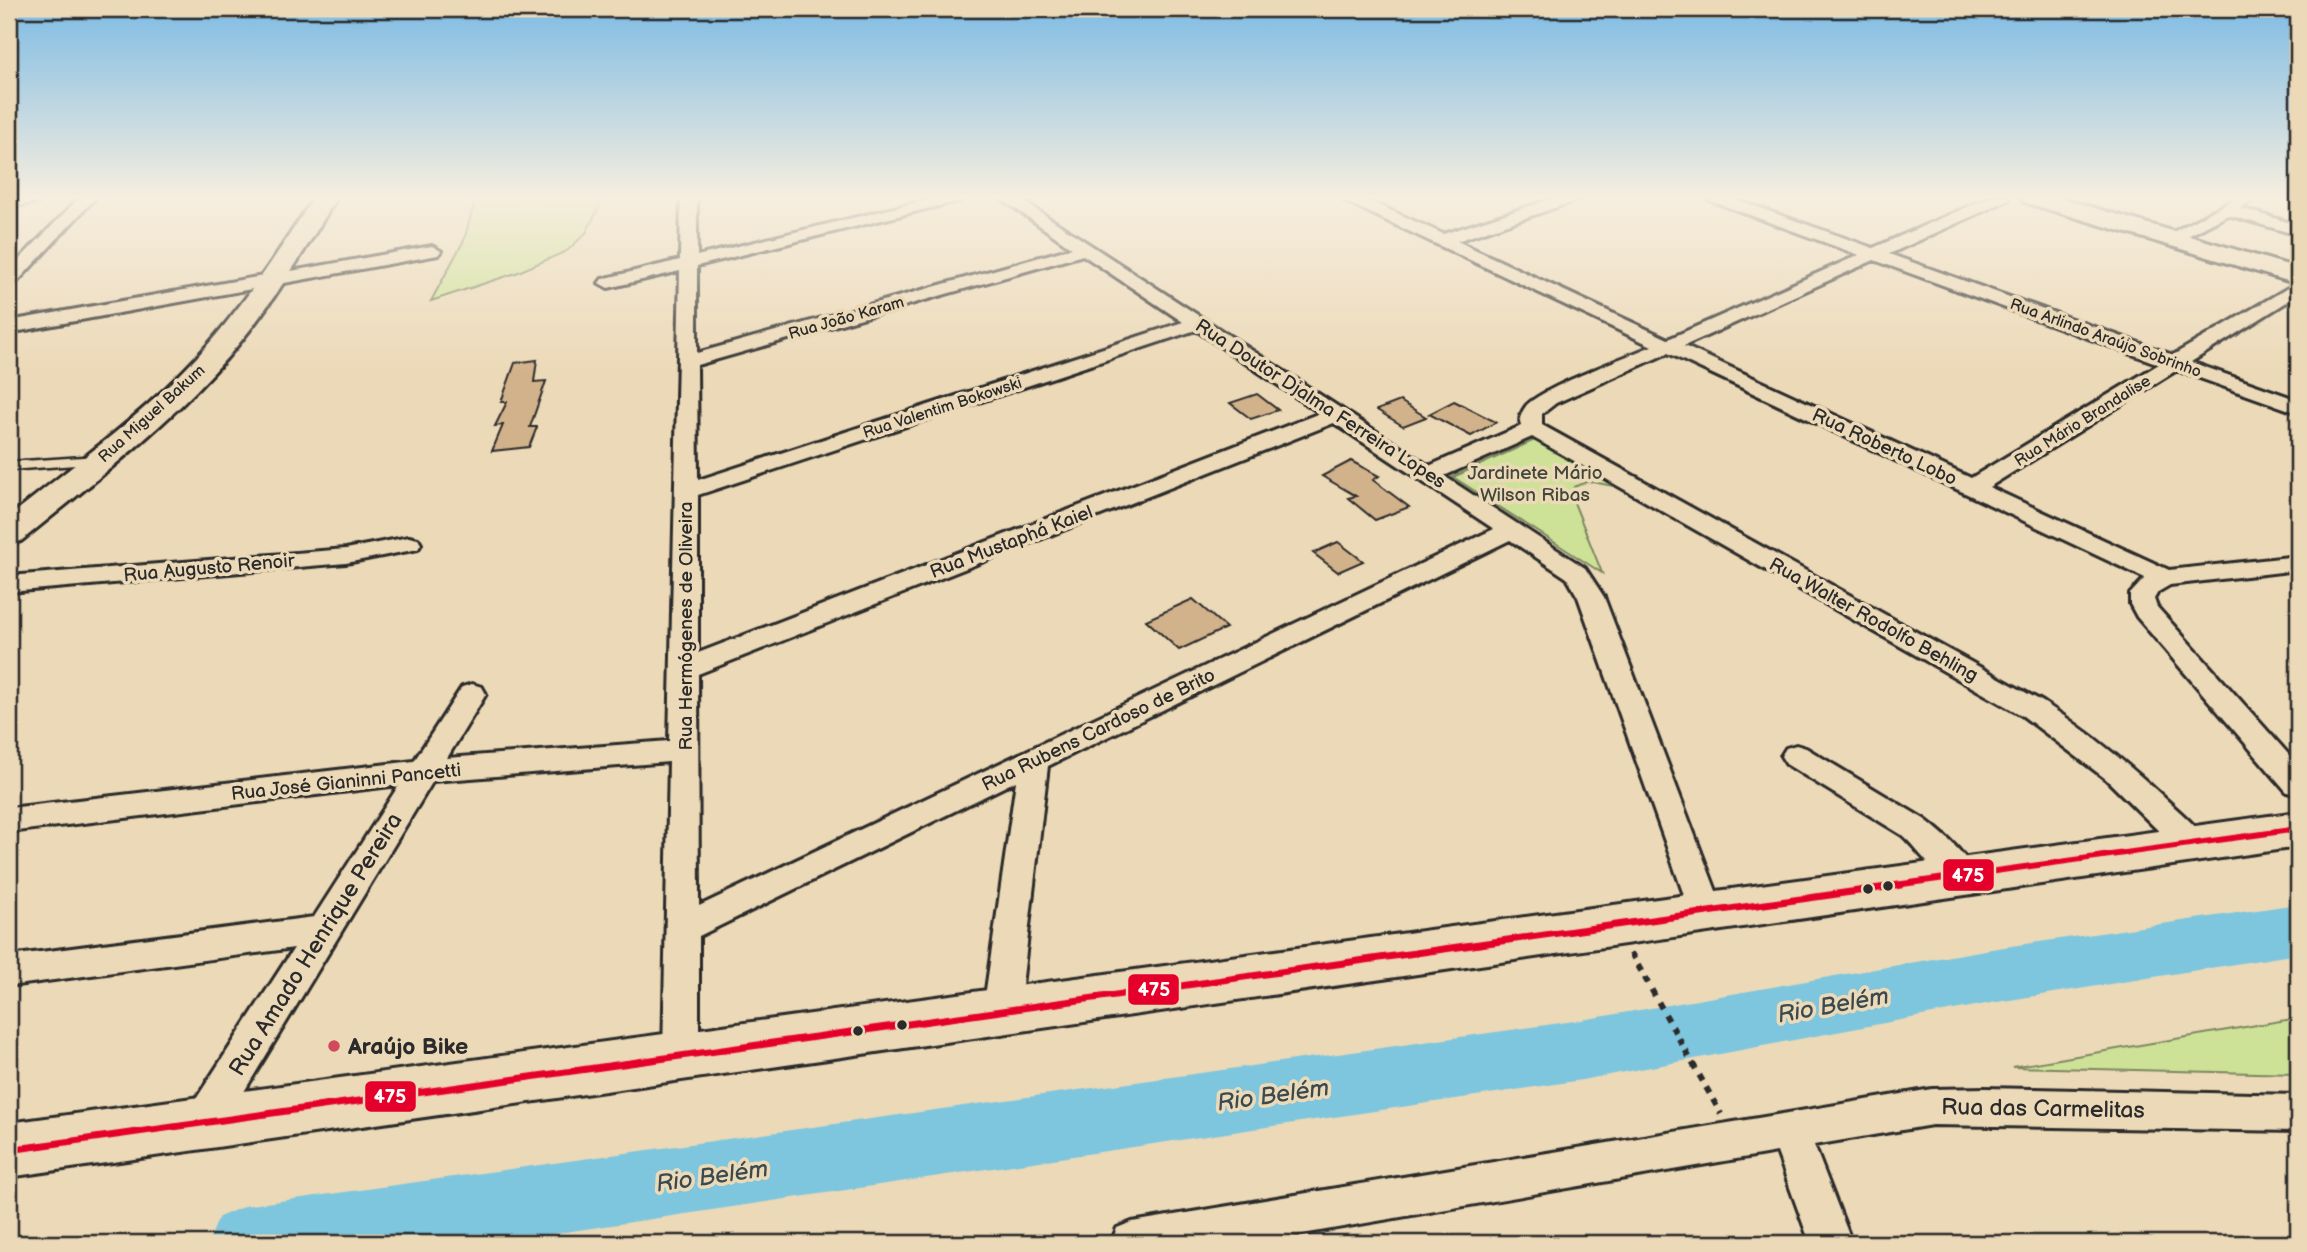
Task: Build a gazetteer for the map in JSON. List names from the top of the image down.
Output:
{
  "streets": {
    "street": [
      "Rua João Karam",
      "Rua Arlindo Araújo Sobrinho",
      "Rua Doutor Djalma Ferreira Lopes",
      "Rua Valentim Bokowski",
      "Rua Miguel Bakum",
      "Rua Mário Brandalise",
      "Rua Roberto Lobo",
      "Rua Mustaphá Kaiel",
      "Rua Augusto Renoir",
      "Rua Walter Rodolfo Behling",
      "Rua Hermógenes de Oliveira",
      "Rua Rubens Cardoso de Brito",
      "Rua José Gianinni Pancetti",
      "Rua Amado Henrique Pereira",
      "Rua das Carmelitas"
    ]
  },
  "crossings": [
    ["Rua João Karam", "Rua Hermógenes de Oliveira"],
    ["Rua Arlindo Araújo Sobrinho", "Rua Mário Brandalise"],
    ["Rua Doutor Djalma Ferreira Lopes", "Rua Valentim Bokowski"],
    ["Rua Doutor Djalma Ferreira Lopes", "Rua Mustaphá Kaiel"],
    ["Rua Doutor Djalma Ferreira Lopes", "Rua Rubens Cardoso de Brito"],
    ["Rua Valentim Bokowski", "Rua Hermógenes de Oliveira"],
    ["Rua Mário Brandalise", "Rua Roberto Lobo"],
    ["Rua Mustaphá Kaiel", "Rua Hermógenes de Oliveira"],
    ["Rua Hermógenes de Oliveira", "Rua Rubens Cardoso de Brito"],
    ["Rua Hermógenes de Oliveira", "Rua José Gianinni Pancetti"],
    ["Rua José Gianinni Pancetti", "Rua Amado Henrique Pereira"]
  ],
  "water": ["Rio Belém"],
  "parks": ["Jardinete Mário Wilson Ribas"],
  "places": ["Araújo Bike"],
  "lines": ["transit line 475"]
}
